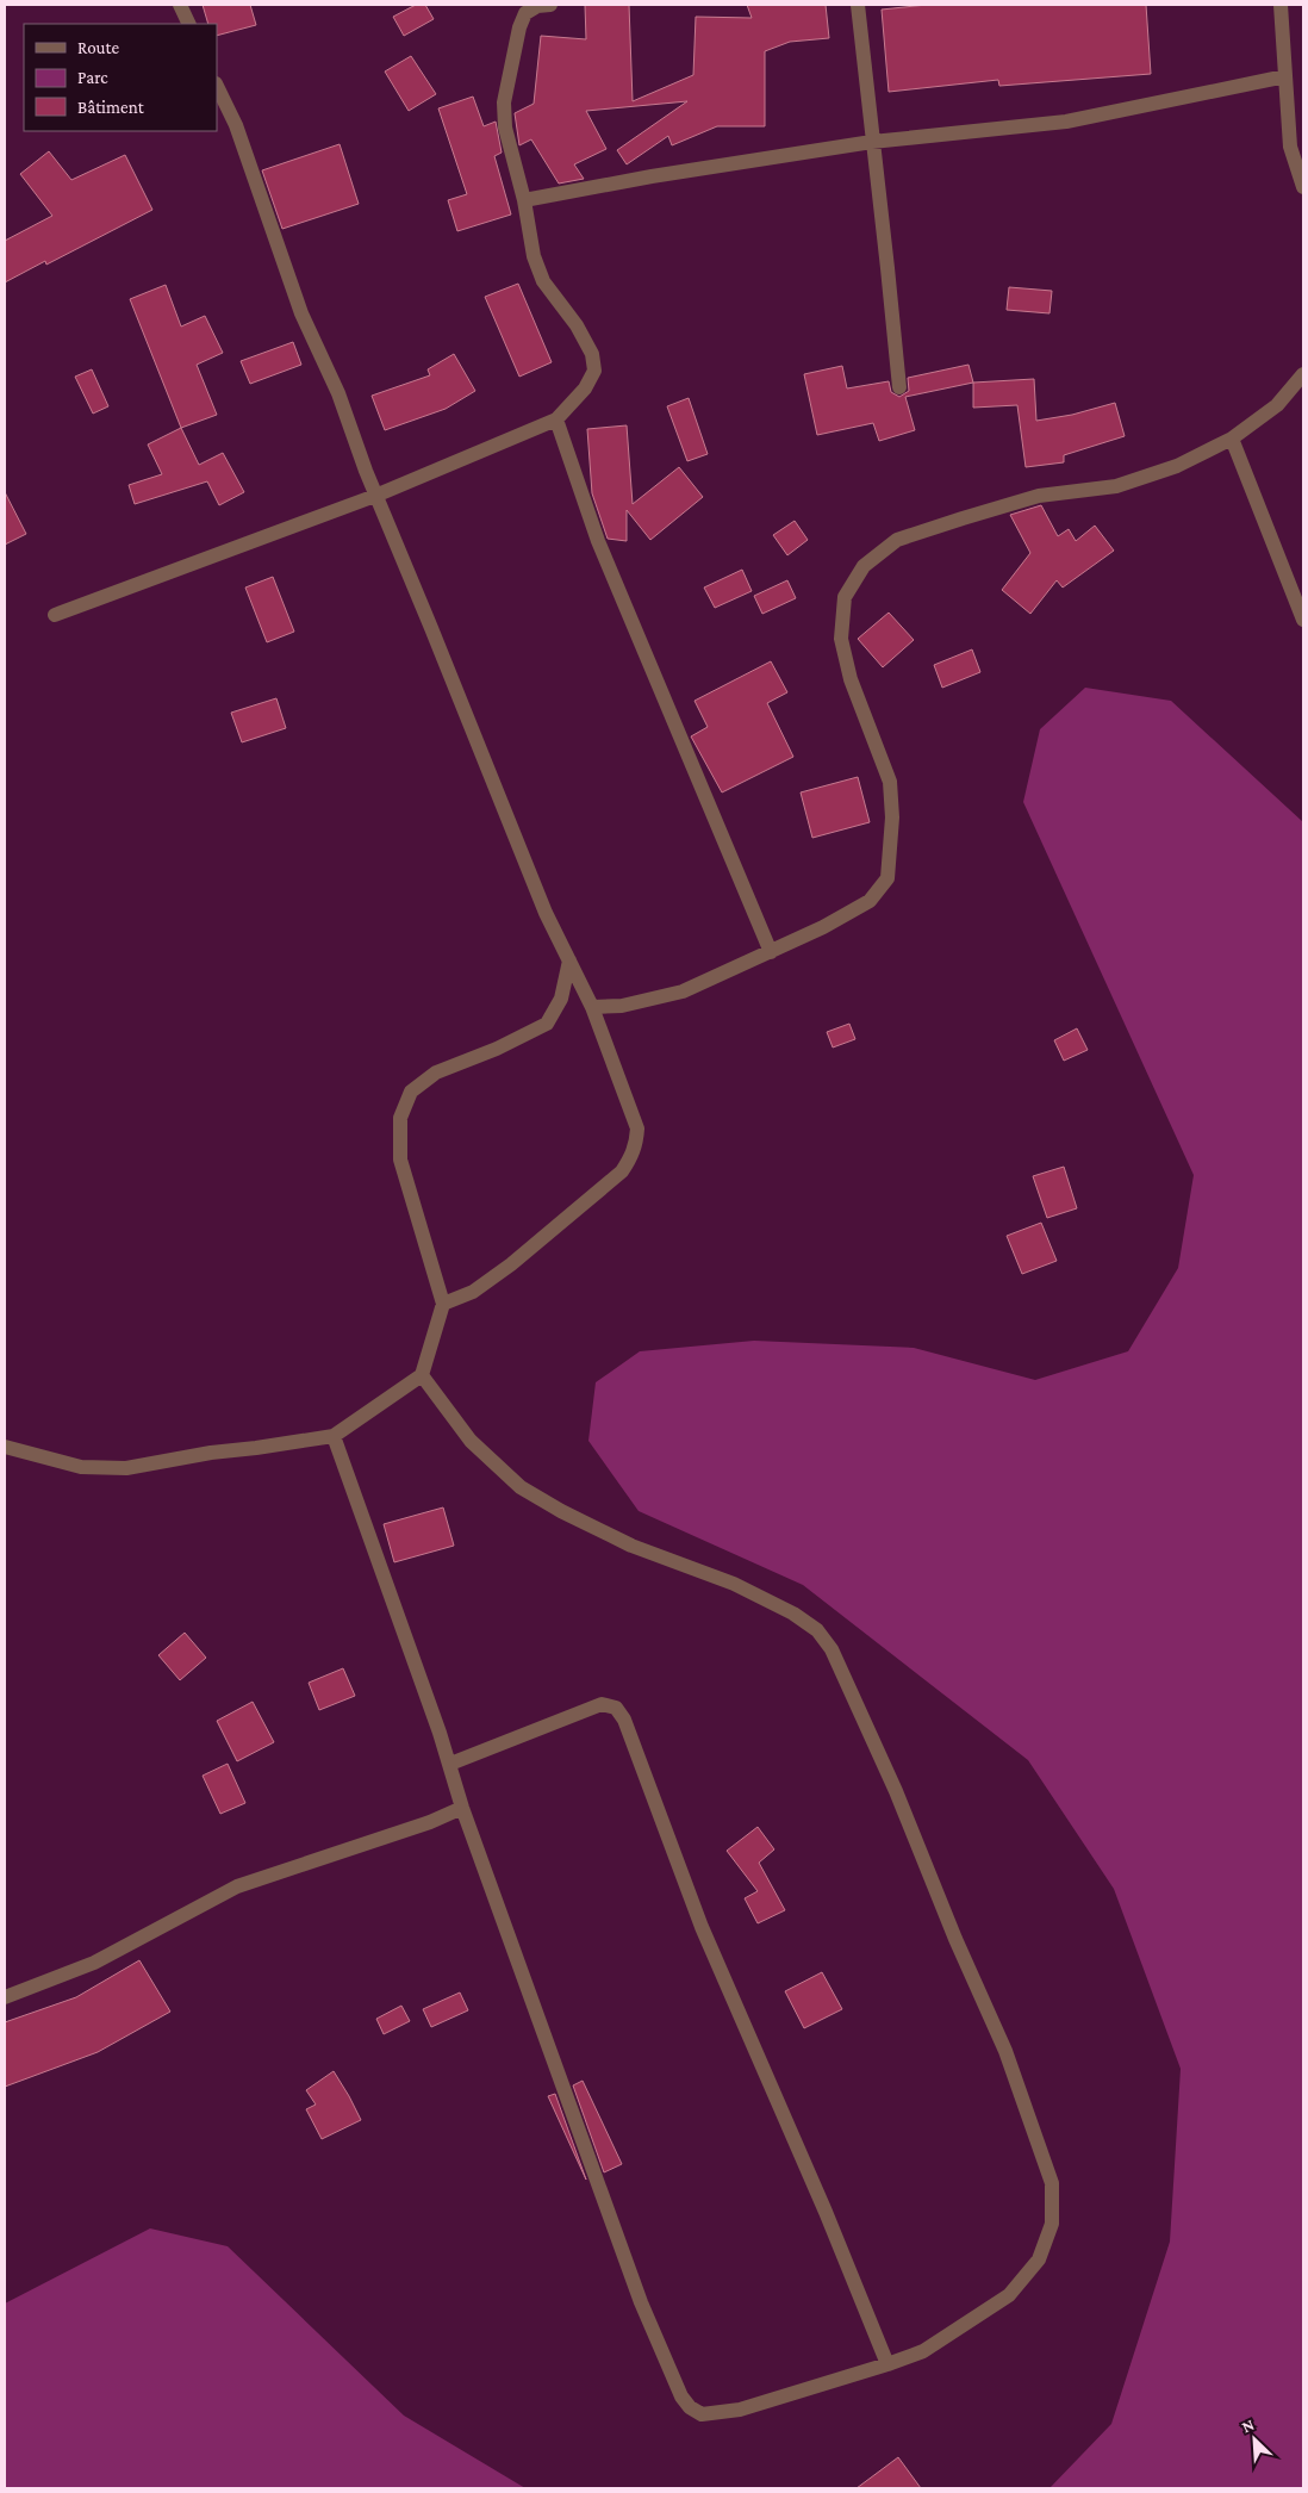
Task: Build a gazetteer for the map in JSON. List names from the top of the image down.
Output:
{
  "legend": ["Route", "Parc", "Bâtiment"],
  "north": "top left"
}
